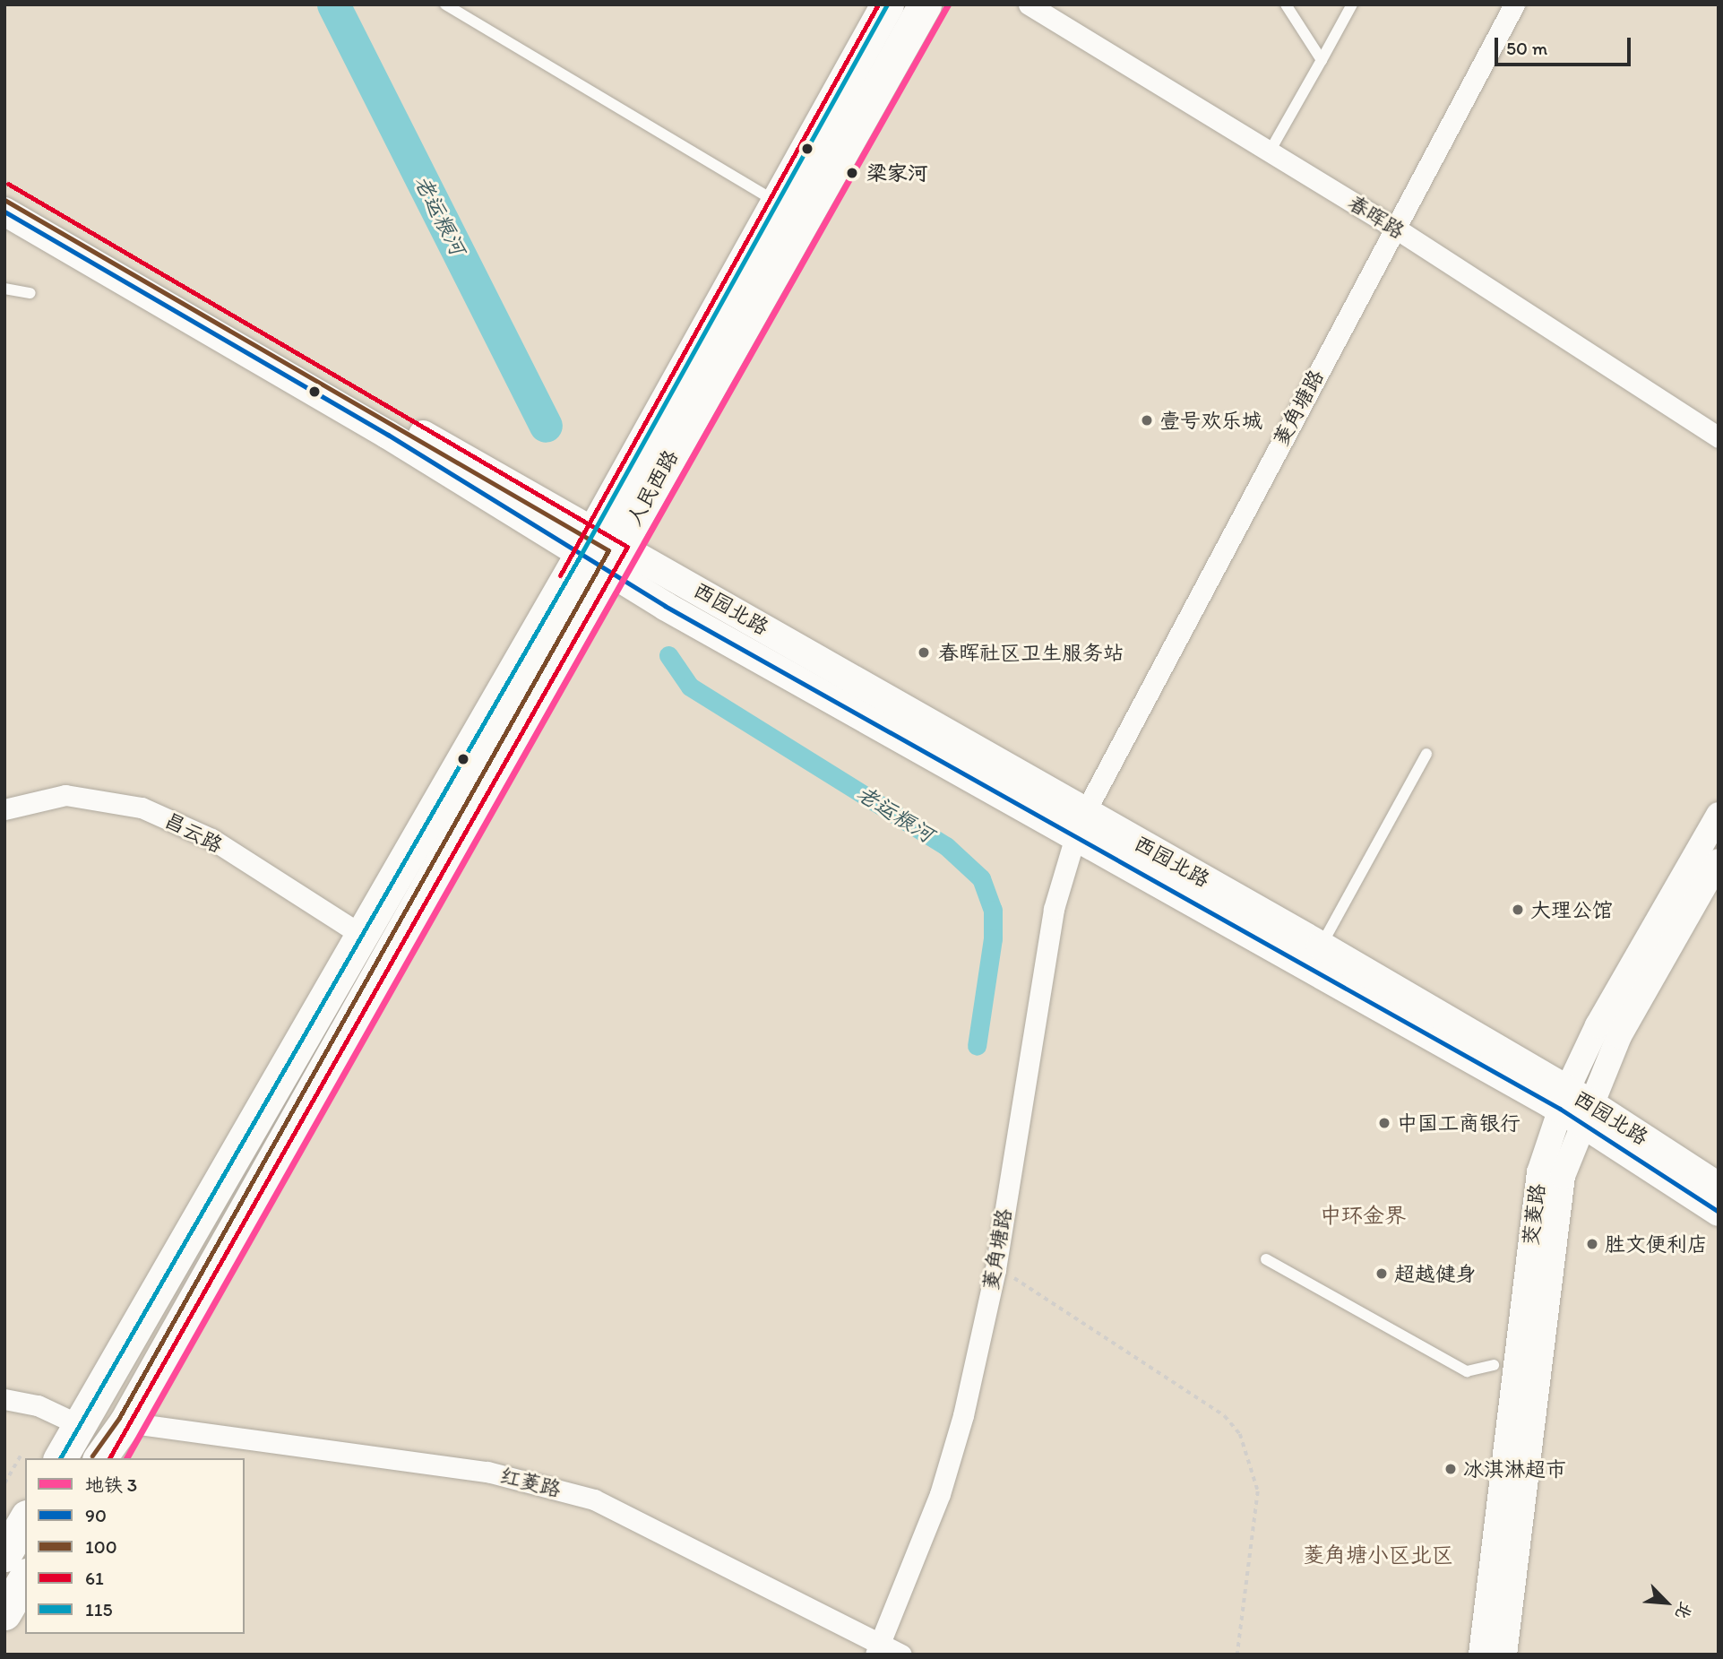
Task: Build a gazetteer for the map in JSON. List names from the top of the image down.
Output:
{
  "streets": {
    "main road": ["人民西路", "西园北路"],
    "street": [
      "春晖路",
      "菱角塘路",
      "昌云路",
      "茭菱路",
      "红菱路"
    ]
  },
  "crossings": [
    ["春晖路", "菱角塘路"],
    ["菱角塘路", "西园北路"],
    ["菱角塘路", "红菱路"],
    ["人民西路", "西园北路"],
    ["人民西路", "昌云路"],
    ["人民西路", "红菱路"],
    ["西园北路", "茭菱路"]
  ],
  "districts": ["中环金界", "菱角塘小区北区"],
  "water": ["老运粮河"],
  "places": [
    "梁家河",
    "壹号欢乐城",
    "春晖社区卫生服务站",
    "大理公馆",
    "中国工商银行",
    "胜文便利店",
    "超越健身",
    "冰淇淋超市"
  ],
  "lines": [
    "metro line 3",
    "transit line 61",
    "transit line 115",
    "transit line 100",
    "transit line 90"
  ],
  "legend": [
    "地铁 3",
    "90",
    "100",
    "61",
    "115"
  ],
  "scale_bar": "50 m",
  "north": "bottom right"
}
